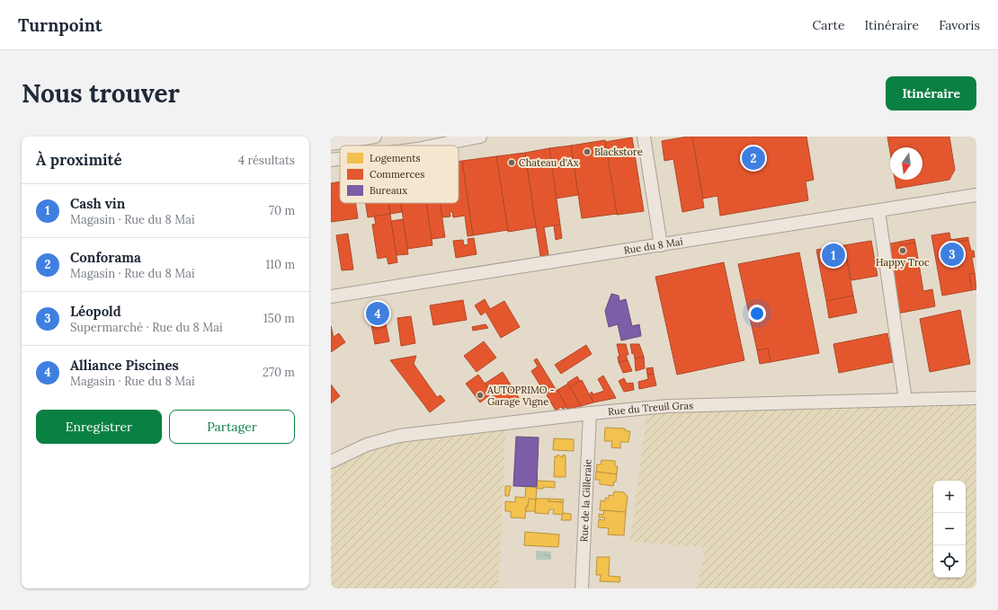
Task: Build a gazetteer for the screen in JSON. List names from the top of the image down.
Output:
{
  "streets": {
    "street": ["Rue du 8 Mai", "Rue du Treuil Gras", "Rue de la Gilleraie"]
  },
  "crossings": [
    ["Rue du Treuil Gras", "Rue de la Gilleraie"]
  ],
  "places": [
    "Blackstore",
    "Chateau d'Ax",
    "Happy Troc",
    "AUTOPRIMO - Garage Vigne"
  ],
  "legend": ["Logements", "Commerces", "Bureaux"],
  "north": "bottom",
  "page": {
    "header": "Turnpoint",
    "nav": ["Carte", "Itinéraire", "Favoris"],
    "buttons": [
      "Itinéraire",
      ["Enregistrer", "Partager"]
    ],
    "title": "Nous trouver",
    "heading": ["À proximité", "4 résultats"],
    "pins": [
      "2",
      "3",
      "1",
      "4"
    ],
    "list": [
      {
        "mark": "1",
        "name": "Cash vin",
        "note": "Magasin · Rue du 8 Mai",
        "value": "70 m"
      },
      {
        "mark": "2",
        "name": "Conforama",
        "note": "Magasin · Rue du 8 Mai",
        "value": "110 m"
      },
      {
        "mark": "3",
        "name": "Léopold",
        "note": "Supermarché · Rue du 8 Mai",
        "value": "150 m"
      },
      {
        "mark": "4",
        "name": "Alliance Piscines",
        "note": "Magasin · Rue du 8 Mai",
        "value": "270 m"
      }
    ],
    "map_buttons": ["+", "−"]
  }
}
